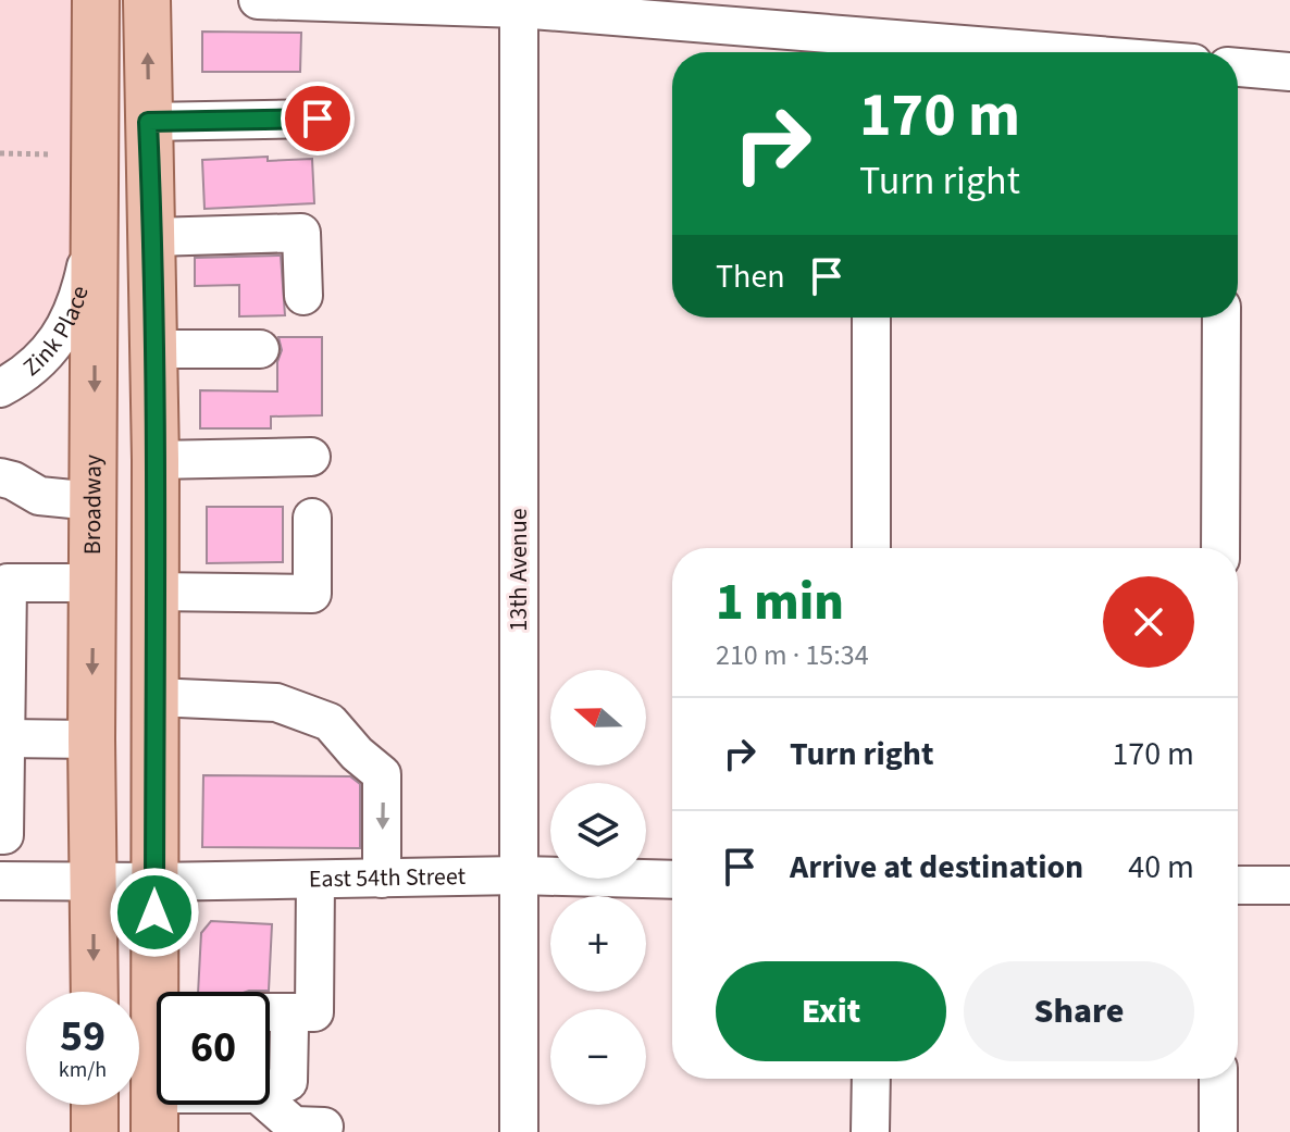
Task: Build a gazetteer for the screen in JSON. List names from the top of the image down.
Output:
{
  "streets": {
    "main road": ["Broadway"],
    "street": ["Zink Place", "13th Avenue", "East 54th Street"]
  },
  "crossings": [
    ["Zink Place", "Broadway"],
    ["Broadway", "East 54th Street"],
    ["13th Avenue", "East 54th Street"]
  ],
  "north": "left",
  "page": {
    "turn": ["170 m", "Turn right"],
    "then": "Then",
    "heading": ["1 min", "210 m · 15:34"],
    "map_buttons": ["+", "−"],
    "list": [
      {
        "name": "Turn right",
        "value": "170 m"
      },
      {
        "name": "Arrive at destination",
        "value": "40 m"
      }
    ],
    "buttons": ["Exit", "Share"],
    "speed": "59 km/h",
    "limit": "60"
  }
}
